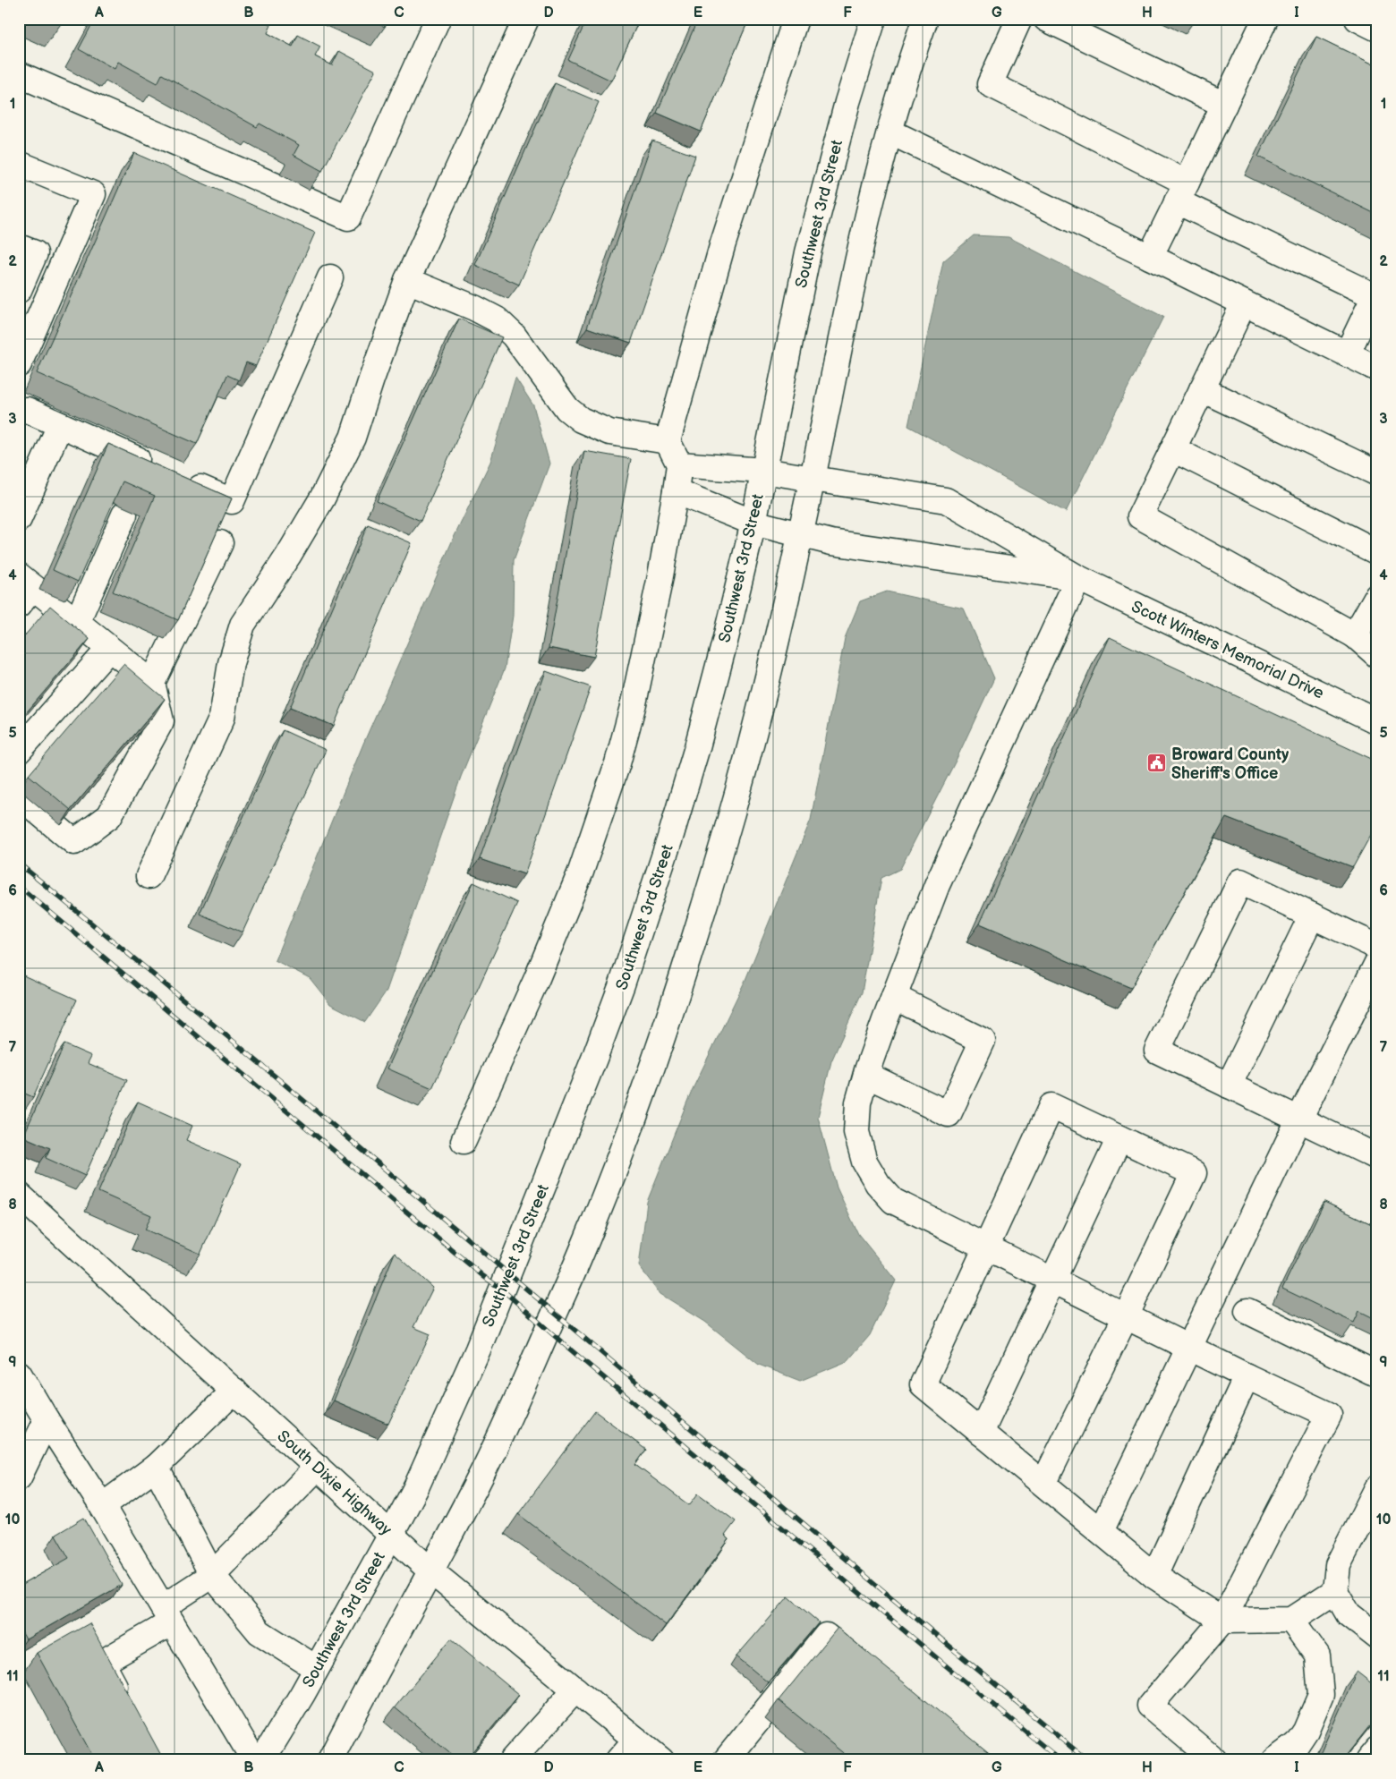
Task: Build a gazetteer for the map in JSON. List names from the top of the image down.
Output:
{
  "streets": {
    "street": ["Southwest 3rd Street", "Scott Winters Memorial Drive", "South Dixie Highway"]
  },
  "crossings": [
    ["Southwest 3rd Street", "Scott Winters Memorial Drive"],
    ["Southwest 3rd Street", "South Dixie Highway"]
  ],
  "places": {
    "public building": ["Broward County Sheriff's Office"]
  },
  "grid": {
    "columns": [
      "A",
      "B",
      "C",
      "D",
      "E",
      "F",
      "G",
      "H",
      "I"
    ],
    "rows": [
      "1",
      "2",
      "3",
      "4",
      "5",
      "6",
      "7",
      "8",
      "9",
      "10",
      "11"
    ]
  }
}
